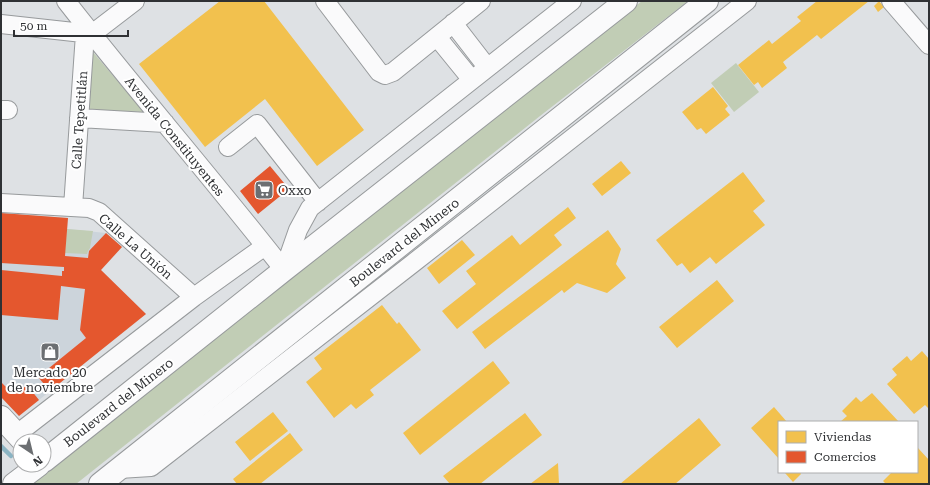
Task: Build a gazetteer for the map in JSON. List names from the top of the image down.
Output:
{
  "streets": {
    "main road": ["Boulevard del Minero"],
    "street": ["Calle Tepetitlán", "Avenida Constituyentes", "Calle La Unión"]
  },
  "crossings": [
    ["Calle Tepetitlán", "Avenida Constituyentes"],
    ["Calle Tepetitlán", "Calle La Unión"],
    ["Avenida Constituyentes", "Boulevard del Minero"]
  ],
  "places": {
    "supermarket": ["Oxxo"],
    "shop": ["Mercado 20 de noviembre"]
  },
  "legend": ["Viviendas", "Comercios"],
  "scale_bar": "50 m",
  "north": "bottom right"
}
